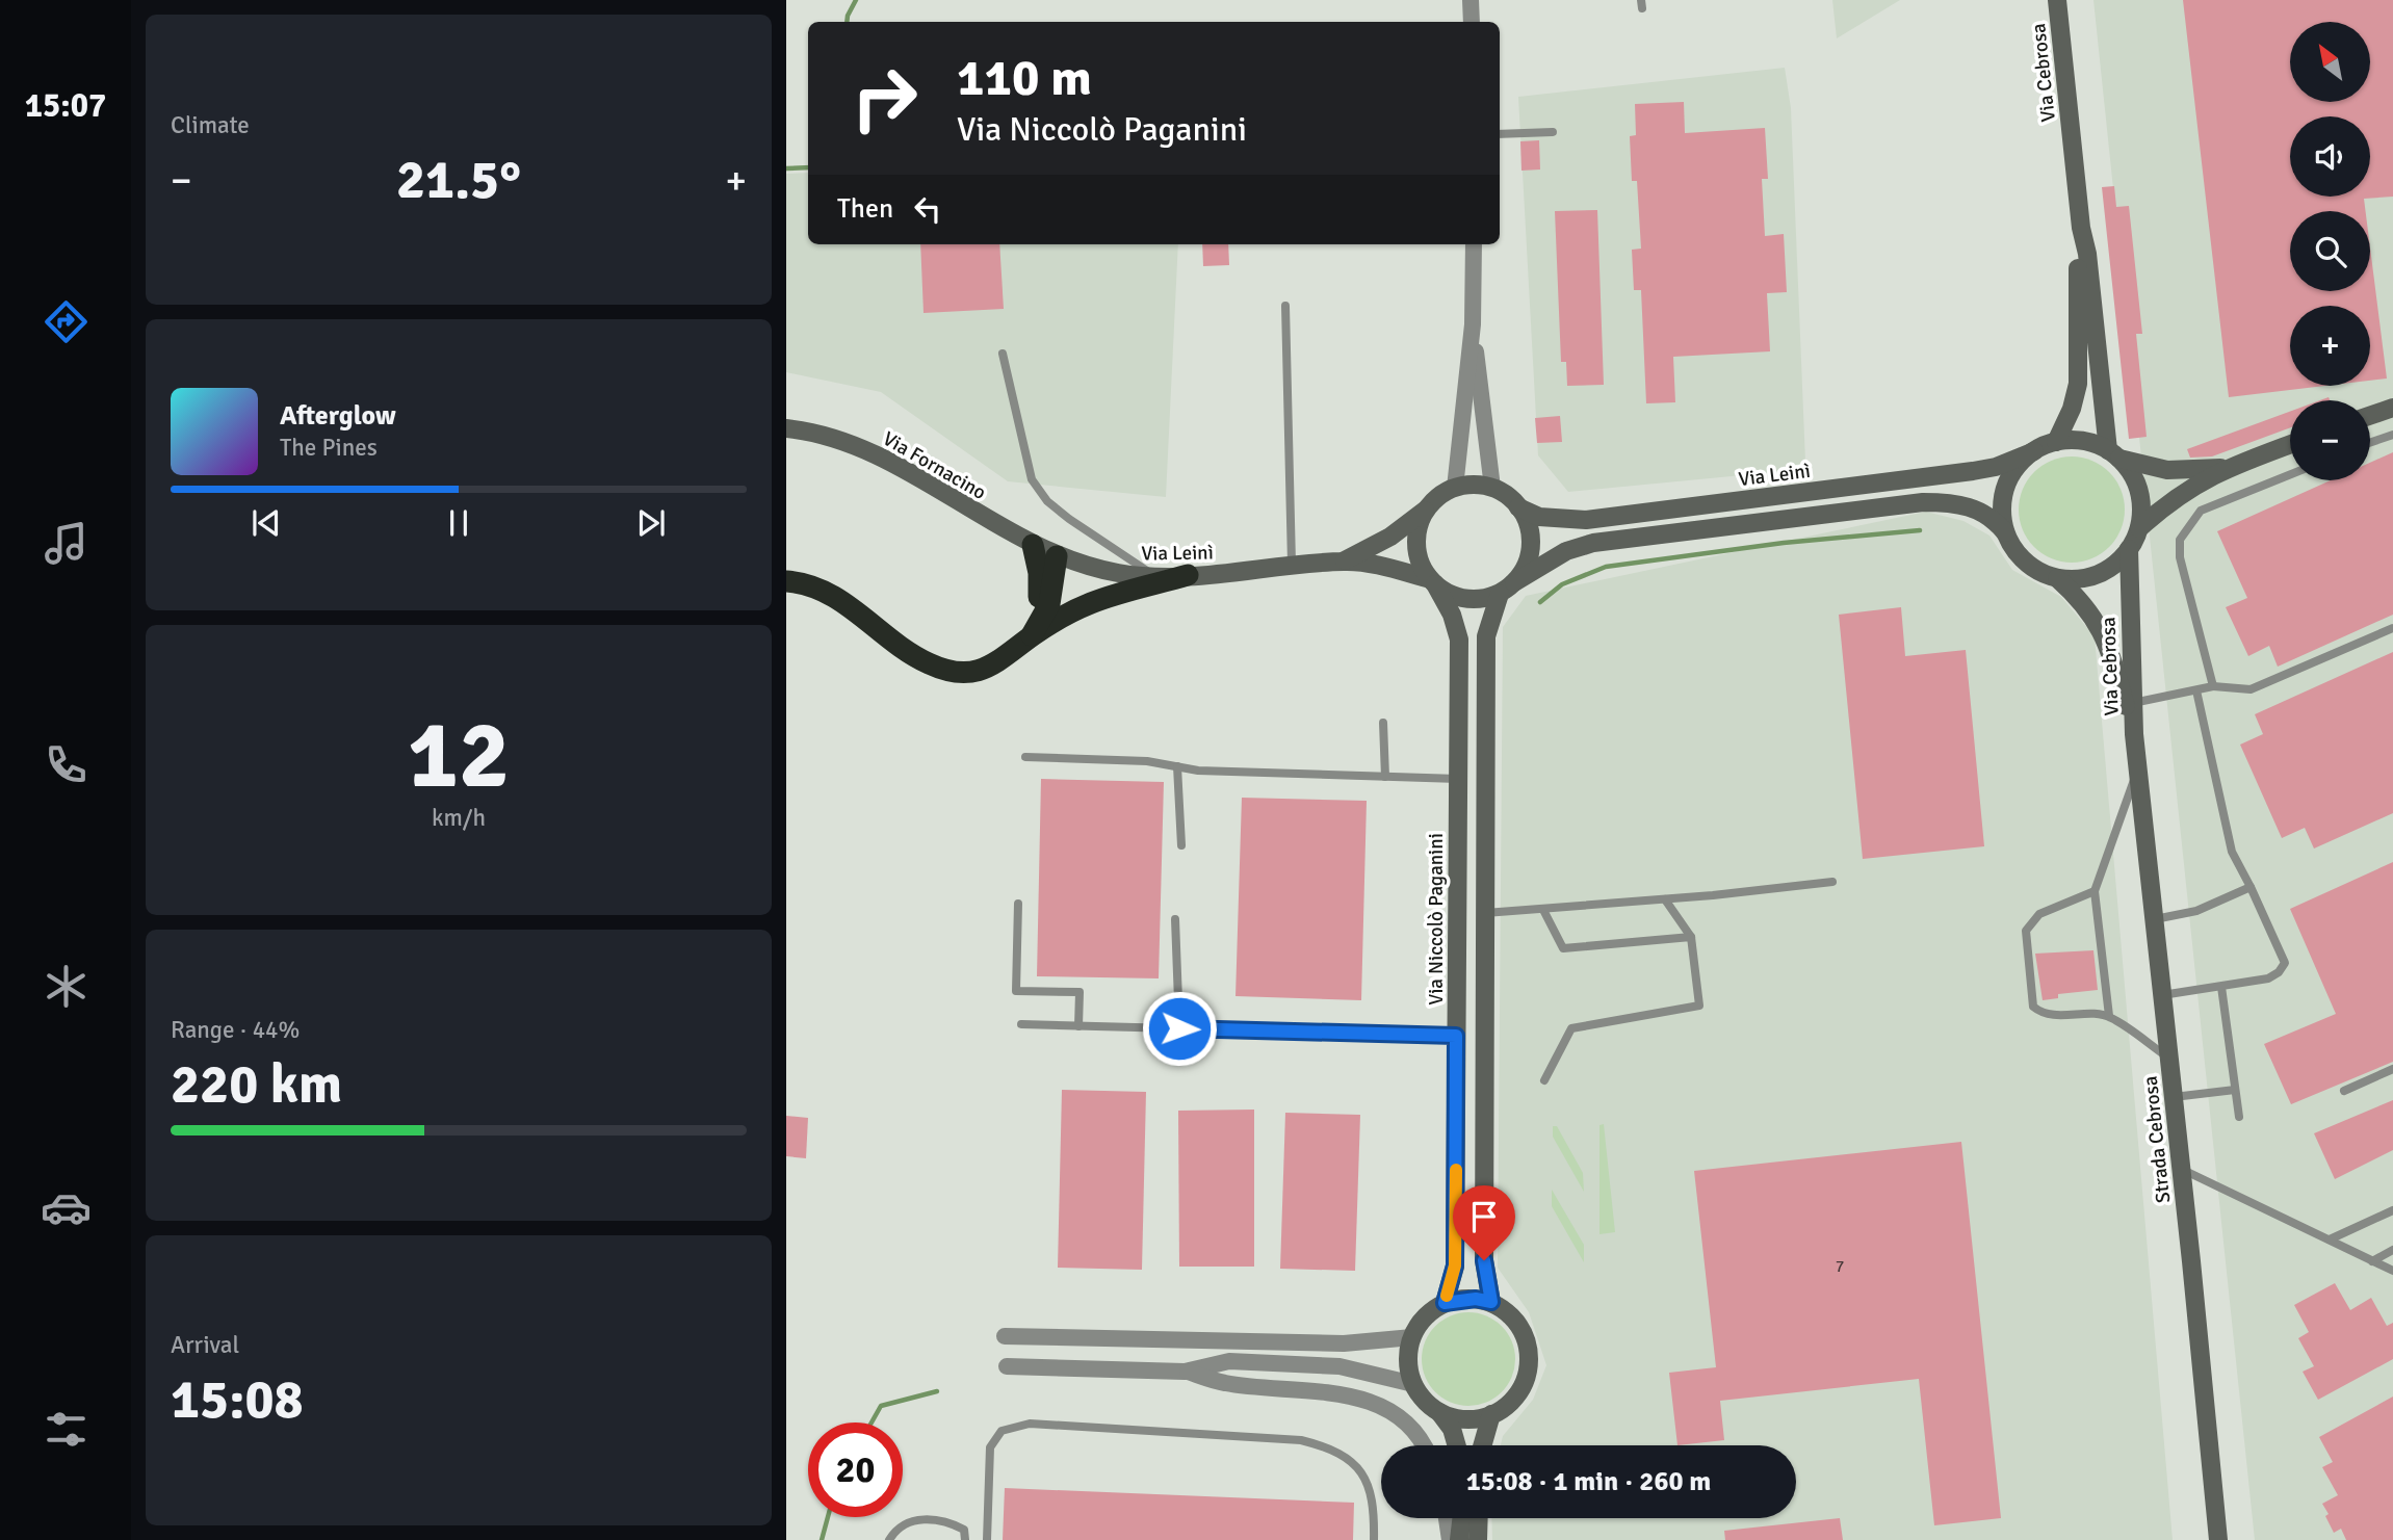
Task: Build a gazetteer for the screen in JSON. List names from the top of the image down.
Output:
{
  "streets": {
    "street": [
      "Via Cebrosa",
      "Via Fornacino",
      "Via Leinì",
      "Via Niccolò Paganini",
      "Strada Cebrosa"
    ]
  },
  "crossings": [
    ["Via Cebrosa", "Via Leinì"],
    ["Via Cebrosa", "Strada Cebrosa"],
    ["Via Fornacino", "Via Leinì"],
    ["Via Leinì", "Via Niccolò Paganini"]
  ],
  "house_numbers": ["7"],
  "north": "top left",
  "page": {
    "tabs": "15:07",
    "tile": [
      "Climate",
      ["12", "km/h"],
      ["Range · 44%", "220 km"],
      ["Arrival", "15:08"]
    ],
    "map_buttons": ["+", "−"],
    "turn": ["110 m", "Via Niccolò Paganini"],
    "heat": ["−", "21.5°", "+"],
    "then": "Then",
    "song": ["Afterglow", "The Pines"],
    "limit": "20",
    "trip": "15:08 · 1 min · 260 m"
  }
}
